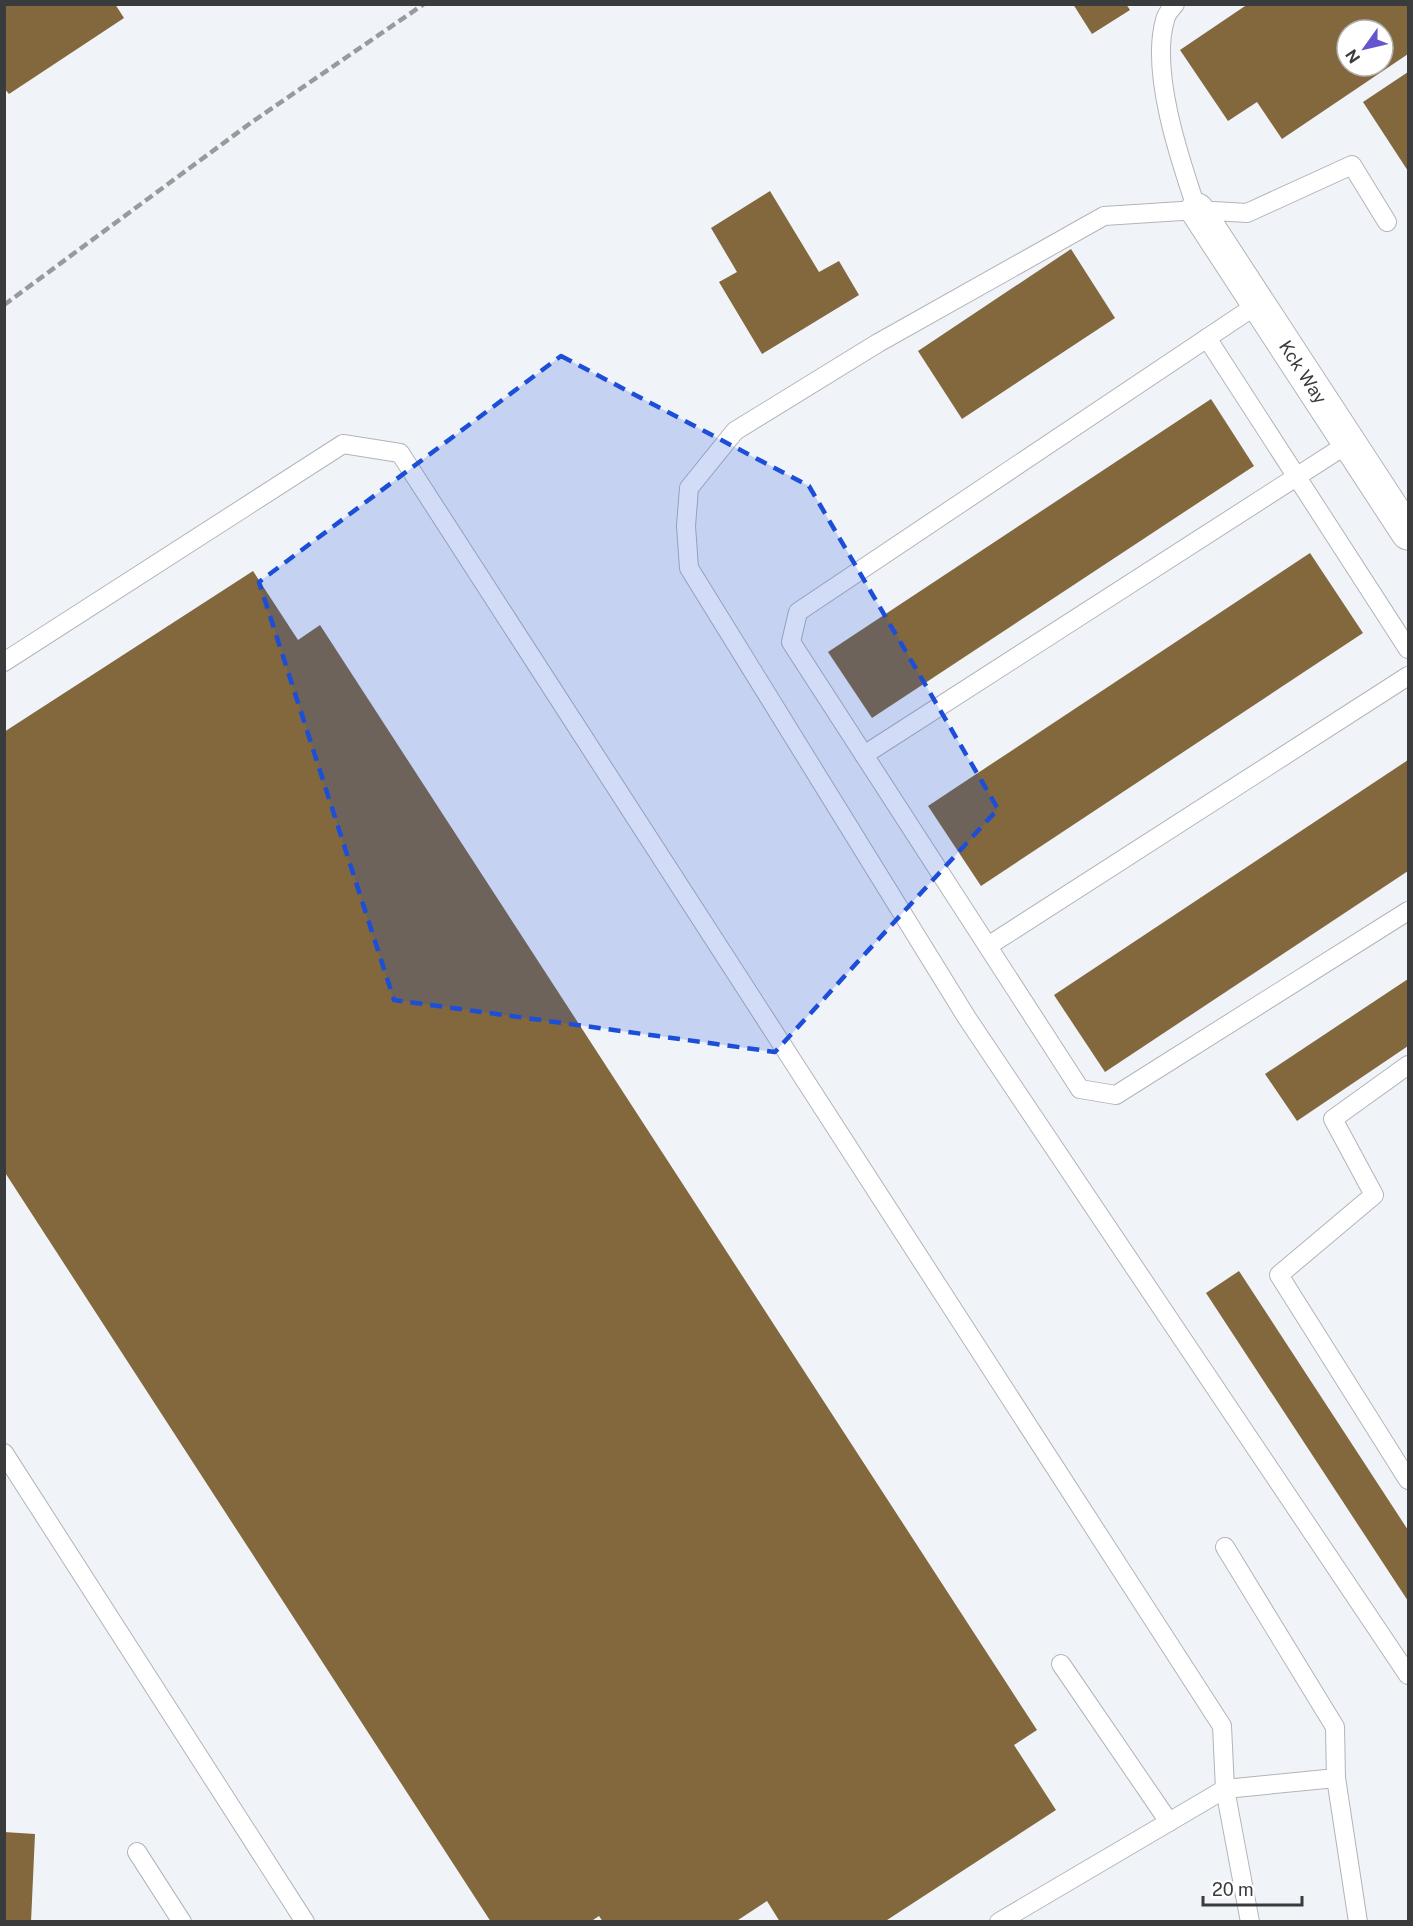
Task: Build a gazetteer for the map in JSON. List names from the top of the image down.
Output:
{
  "streets": {
    "street": ["Kck Way"]
  },
  "scale_bar": "20 m",
  "north": "bottom left"
}
